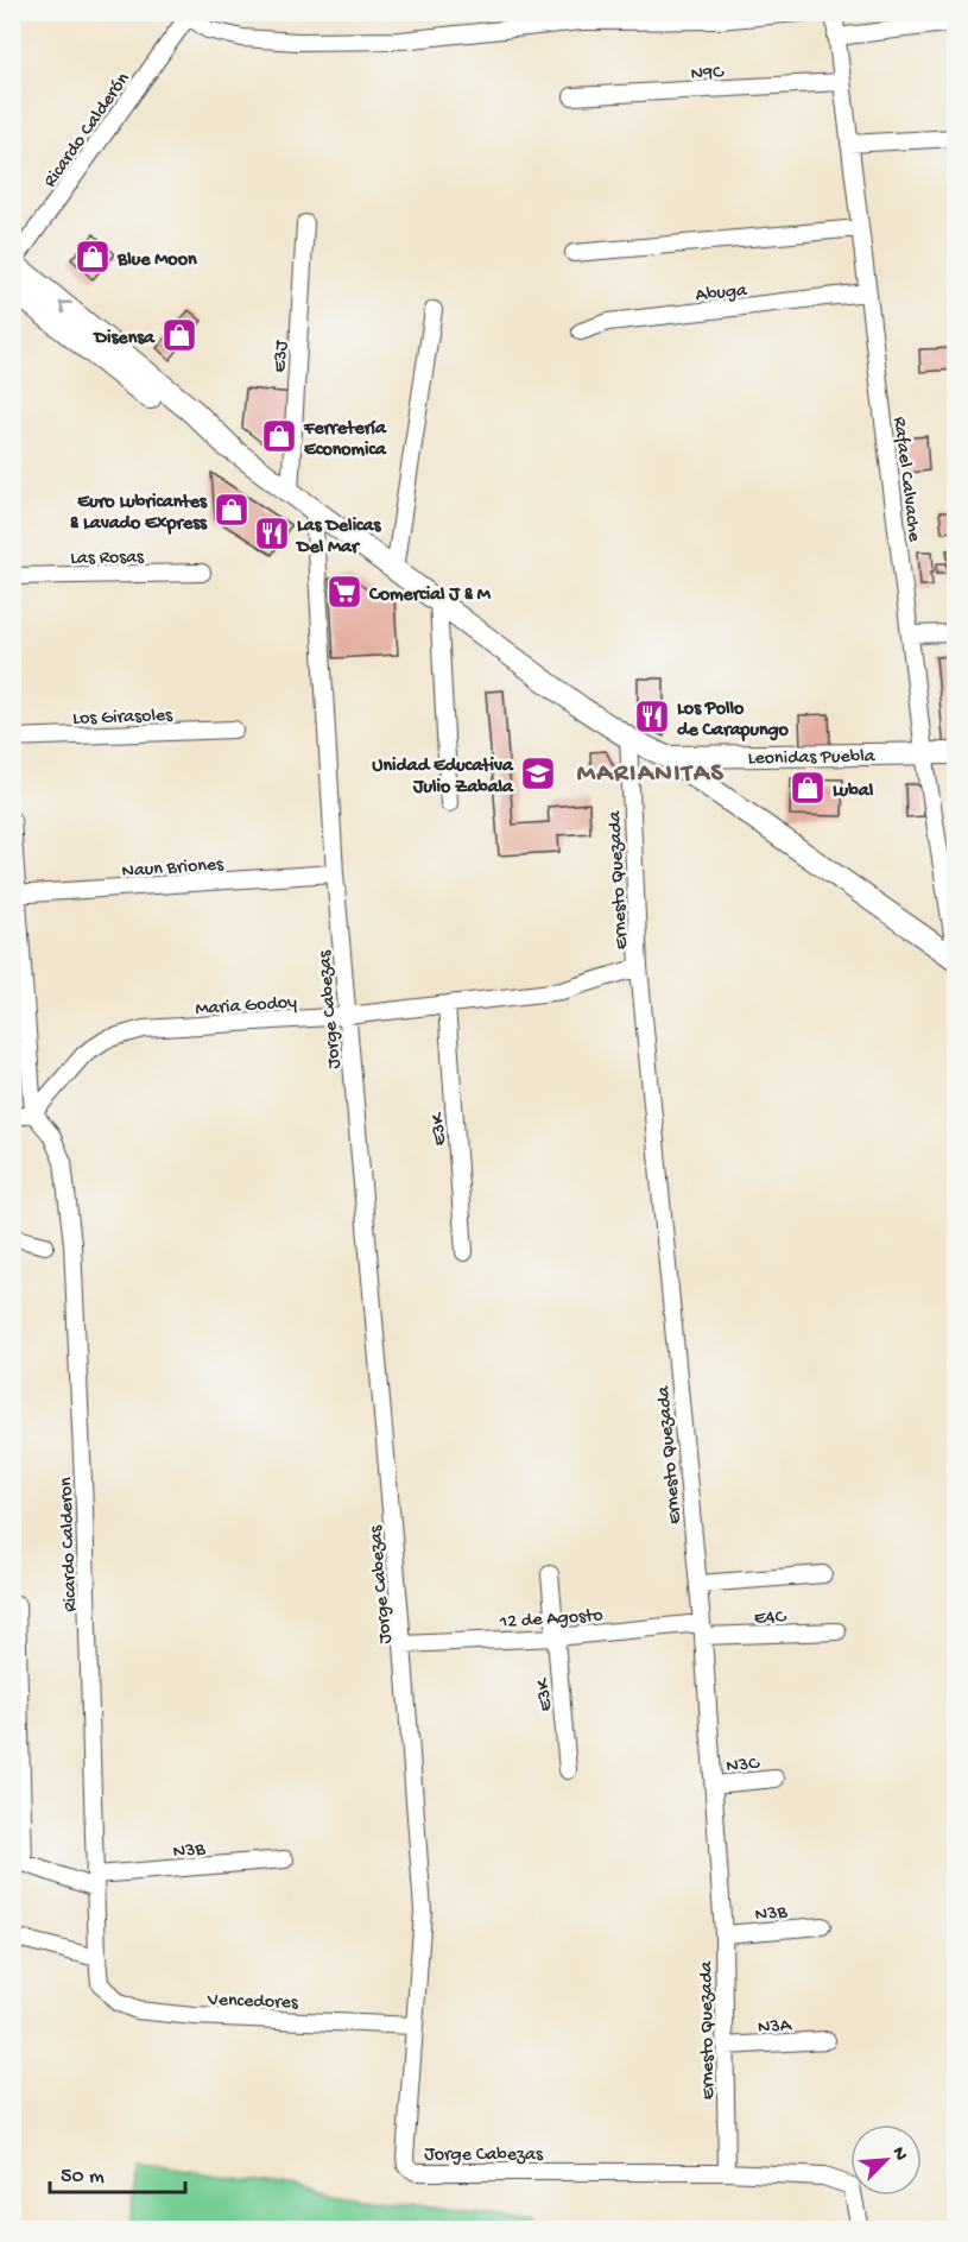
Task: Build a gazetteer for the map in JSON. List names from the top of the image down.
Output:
{
  "streets": {
    "street": [
      "N9C",
      "Ricardo Calderón",
      "Abuga",
      "E3J",
      "Rafael Calvache",
      "Las Rosas",
      "Los Girasoles",
      "Leonidas Puebla",
      "Naun Briones",
      "Ernesto Quezada",
      "Maria Godoy",
      "Jorge Cabezas",
      "E3K",
      "Ricardo Calderon",
      "E4C",
      "12 de Agosto",
      "N3C",
      "N3B",
      "Vencedores",
      "N3A"
    ]
  },
  "crossings": [
    ["N9C", "Rafael Calvache"],
    ["Abuga", "Rafael Calvache"],
    ["Rafael Calvache", "Leonidas Puebla"],
    ["Naun Briones", "Jorge Cabezas"],
    ["Ernesto Quezada", "Maria Godoy"],
    ["Ernesto Quezada", "Jorge Cabezas"],
    ["Ernesto Quezada", "E4C"],
    ["Ernesto Quezada", "12 de Agosto"],
    ["Ernesto Quezada", "N3C"],
    ["Ernesto Quezada", "N3B"],
    ["Ernesto Quezada", "N3A"],
    ["Maria Godoy", "Jorge Cabezas"],
    ["Maria Godoy", "E3K"],
    ["Maria Godoy", "Ricardo Calderon"],
    ["Jorge Cabezas", "12 de Agosto"],
    ["Jorge Cabezas", "Vencedores"],
    ["E3K", "12 de Agosto"],
    ["Ricardo Calderon", "N3B"],
    ["Ricardo Calderon", "Vencedores"],
    ["E4C", "12 de Agosto"]
  ],
  "districts": ["MARIANITAS"],
  "places": {
    "shop": [
      "Blue Moon",
      "Disensa",
      "Ferretería Economica",
      "Euro Lubricantes & Lavado Express",
      "Lubal"
    ],
    "restaurant": ["Las Delicas Del Mar", "Los Pollo de Carapungo"],
    "supermarket": ["Comercial J & M"],
    "school or university": ["Unidad Educativa Julio Zabala"]
  },
  "scale_bar": "50 m",
  "north": "top right"
}
